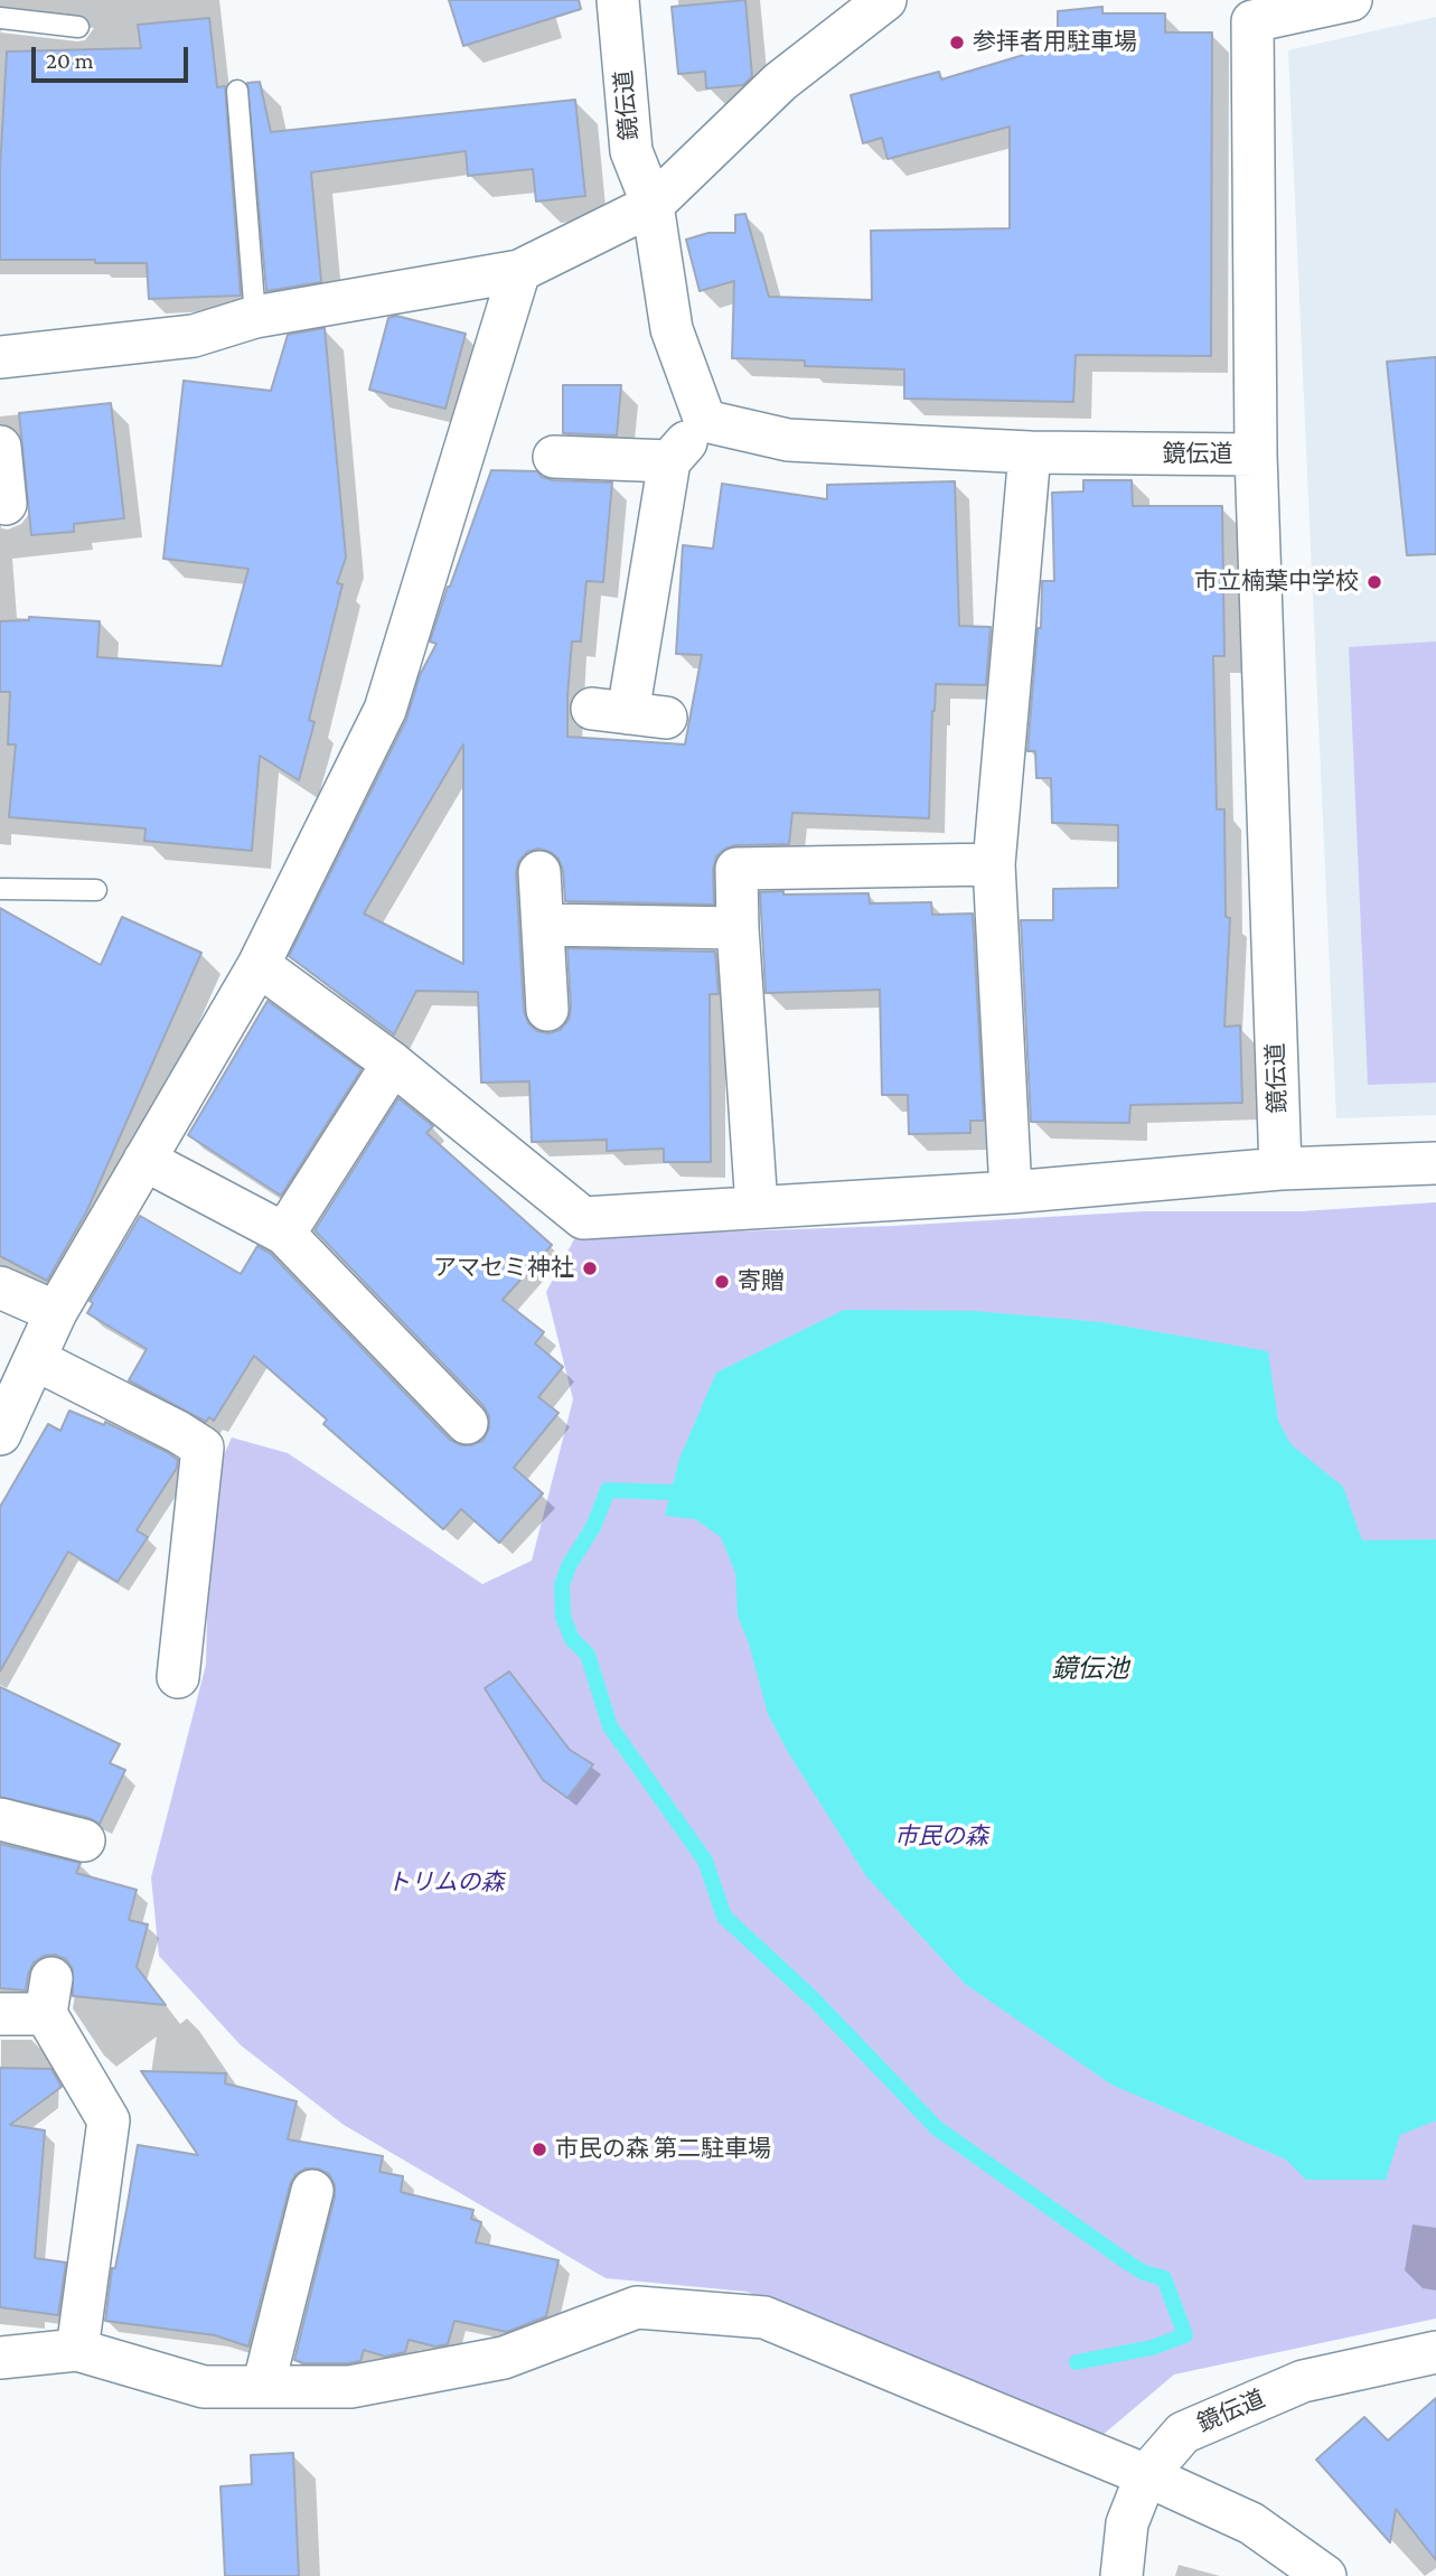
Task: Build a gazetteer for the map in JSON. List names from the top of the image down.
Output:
{
  "streets": {
    "street": ["鏡伝道"]
  },
  "water": ["鏡伝池"],
  "parks": ["市民の森", "トリムの森"],
  "places": [
    "参拝者用駐車場",
    "市立楠葉中学校",
    "アマセミ神社",
    "寄贈",
    "市民の森 第二駐車場"
  ],
  "scale_bar": "20 m"
}
